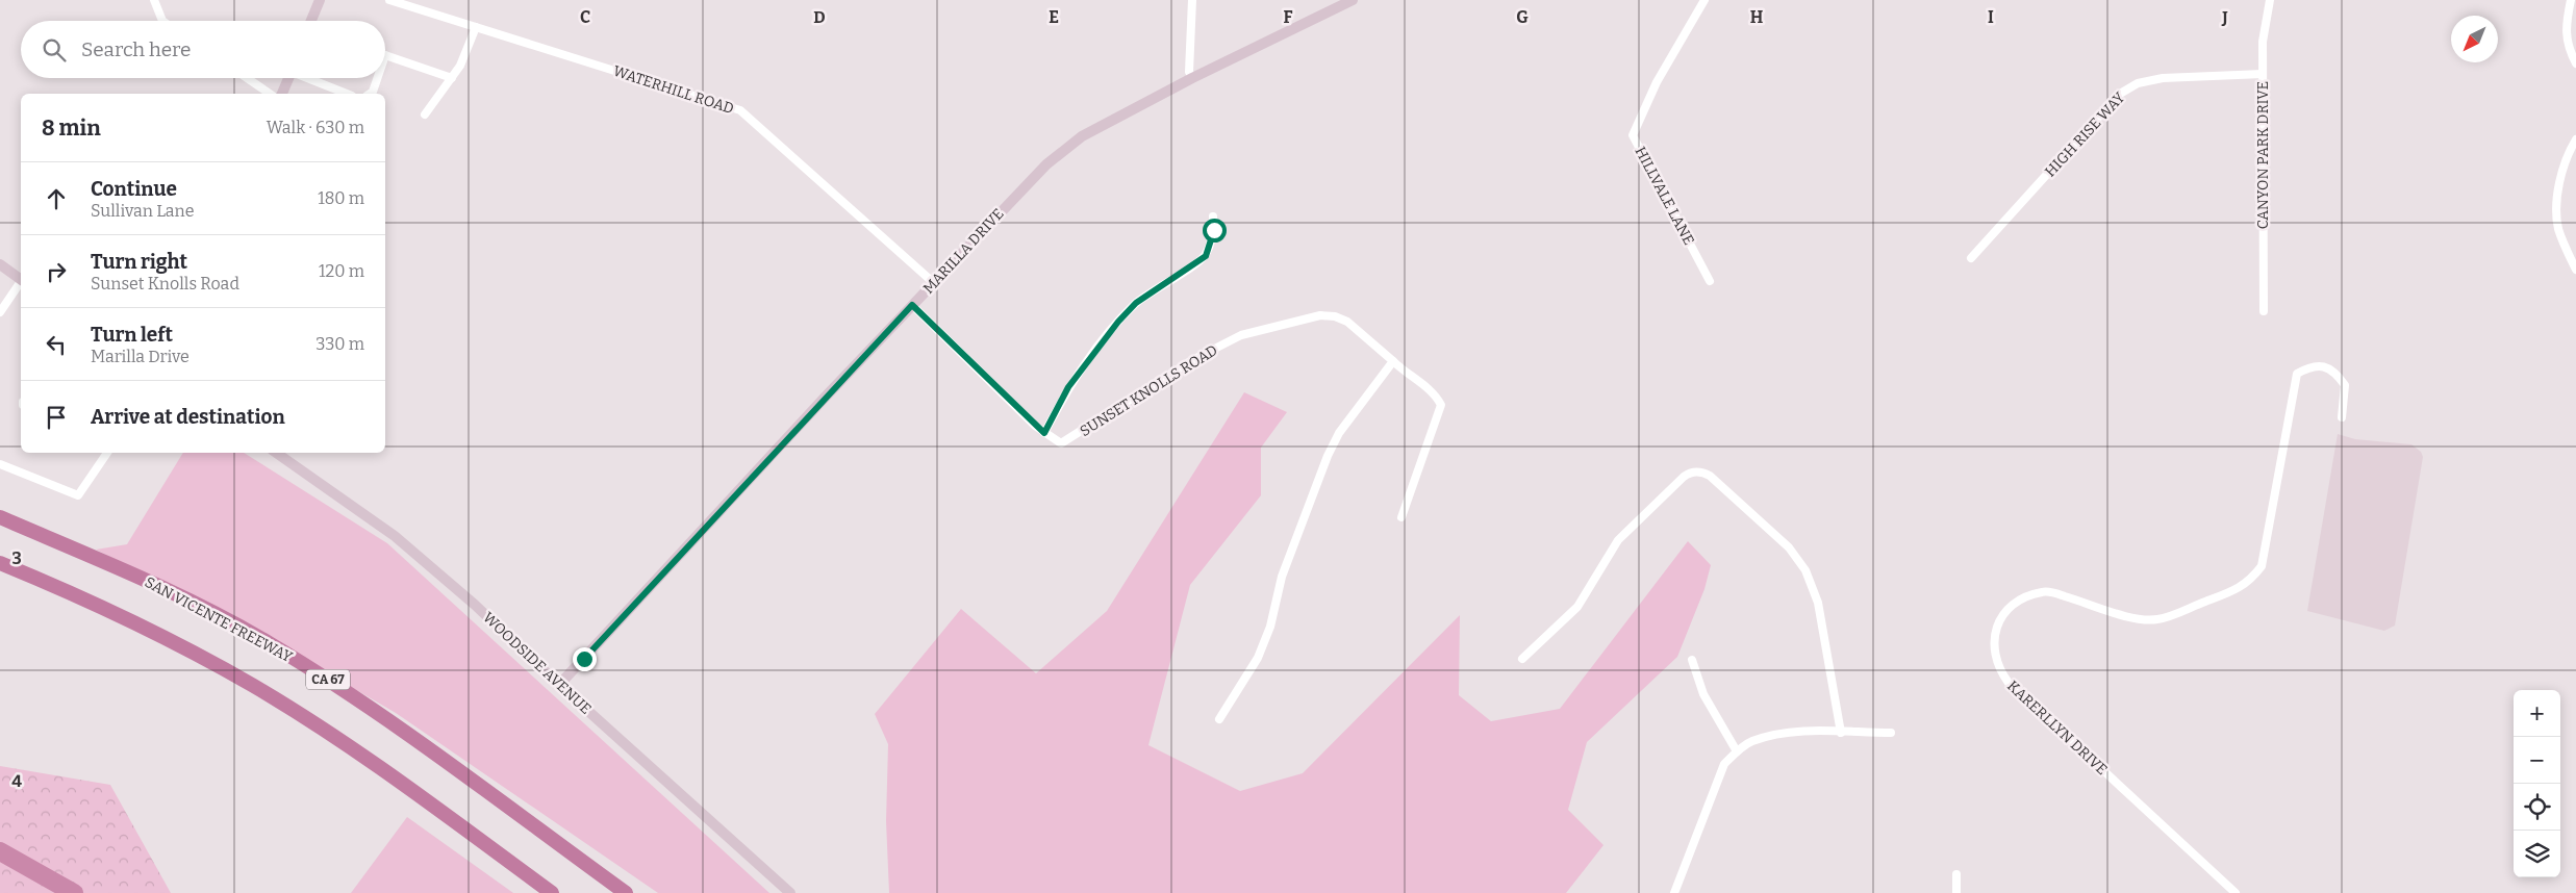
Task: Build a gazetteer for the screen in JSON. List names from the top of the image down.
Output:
{
  "streets": {
    "highway": ["SAN VICENTE FREEWAY", "CA 67"],
    "street": [
      "WATERHILL ROAD",
      "HIGH RISE WAY",
      "CANYON PARK DRIVE",
      "HILLVALE LANE",
      "MARILLA DRIVE",
      "SUNSET KNOLLS ROAD",
      "WOODSIDE AVENUE",
      "KARERLLYN DRIVE"
    ]
  },
  "crossings": [
    ["WATERHILL ROAD", "MARILLA DRIVE"],
    ["HIGH RISE WAY", "CANYON PARK DRIVE"],
    ["MARILLA DRIVE", "SUNSET KNOLLS ROAD"],
    ["MARILLA DRIVE", "WOODSIDE AVENUE"]
  ],
  "north": "bottom left",
  "page": {
    "search": "Search here",
    "heading": ["8 min", "Walk · 630 m"],
    "list": [
      ["Continue", "Sullivan Lane", "180 m"],
      ["Turn right", "Sunset Knolls Road", "120 m"],
      ["Turn left", "Marilla Drive", "330 m"],
      "Arrive at destination"
    ],
    "map_buttons": ["+", "−"]
  },
  "grid": {
    "columns": [
      "C",
      "D",
      "E",
      "F",
      "G",
      "H",
      "I",
      "J"
    ],
    "rows": ["3", "4"]
  }
}
